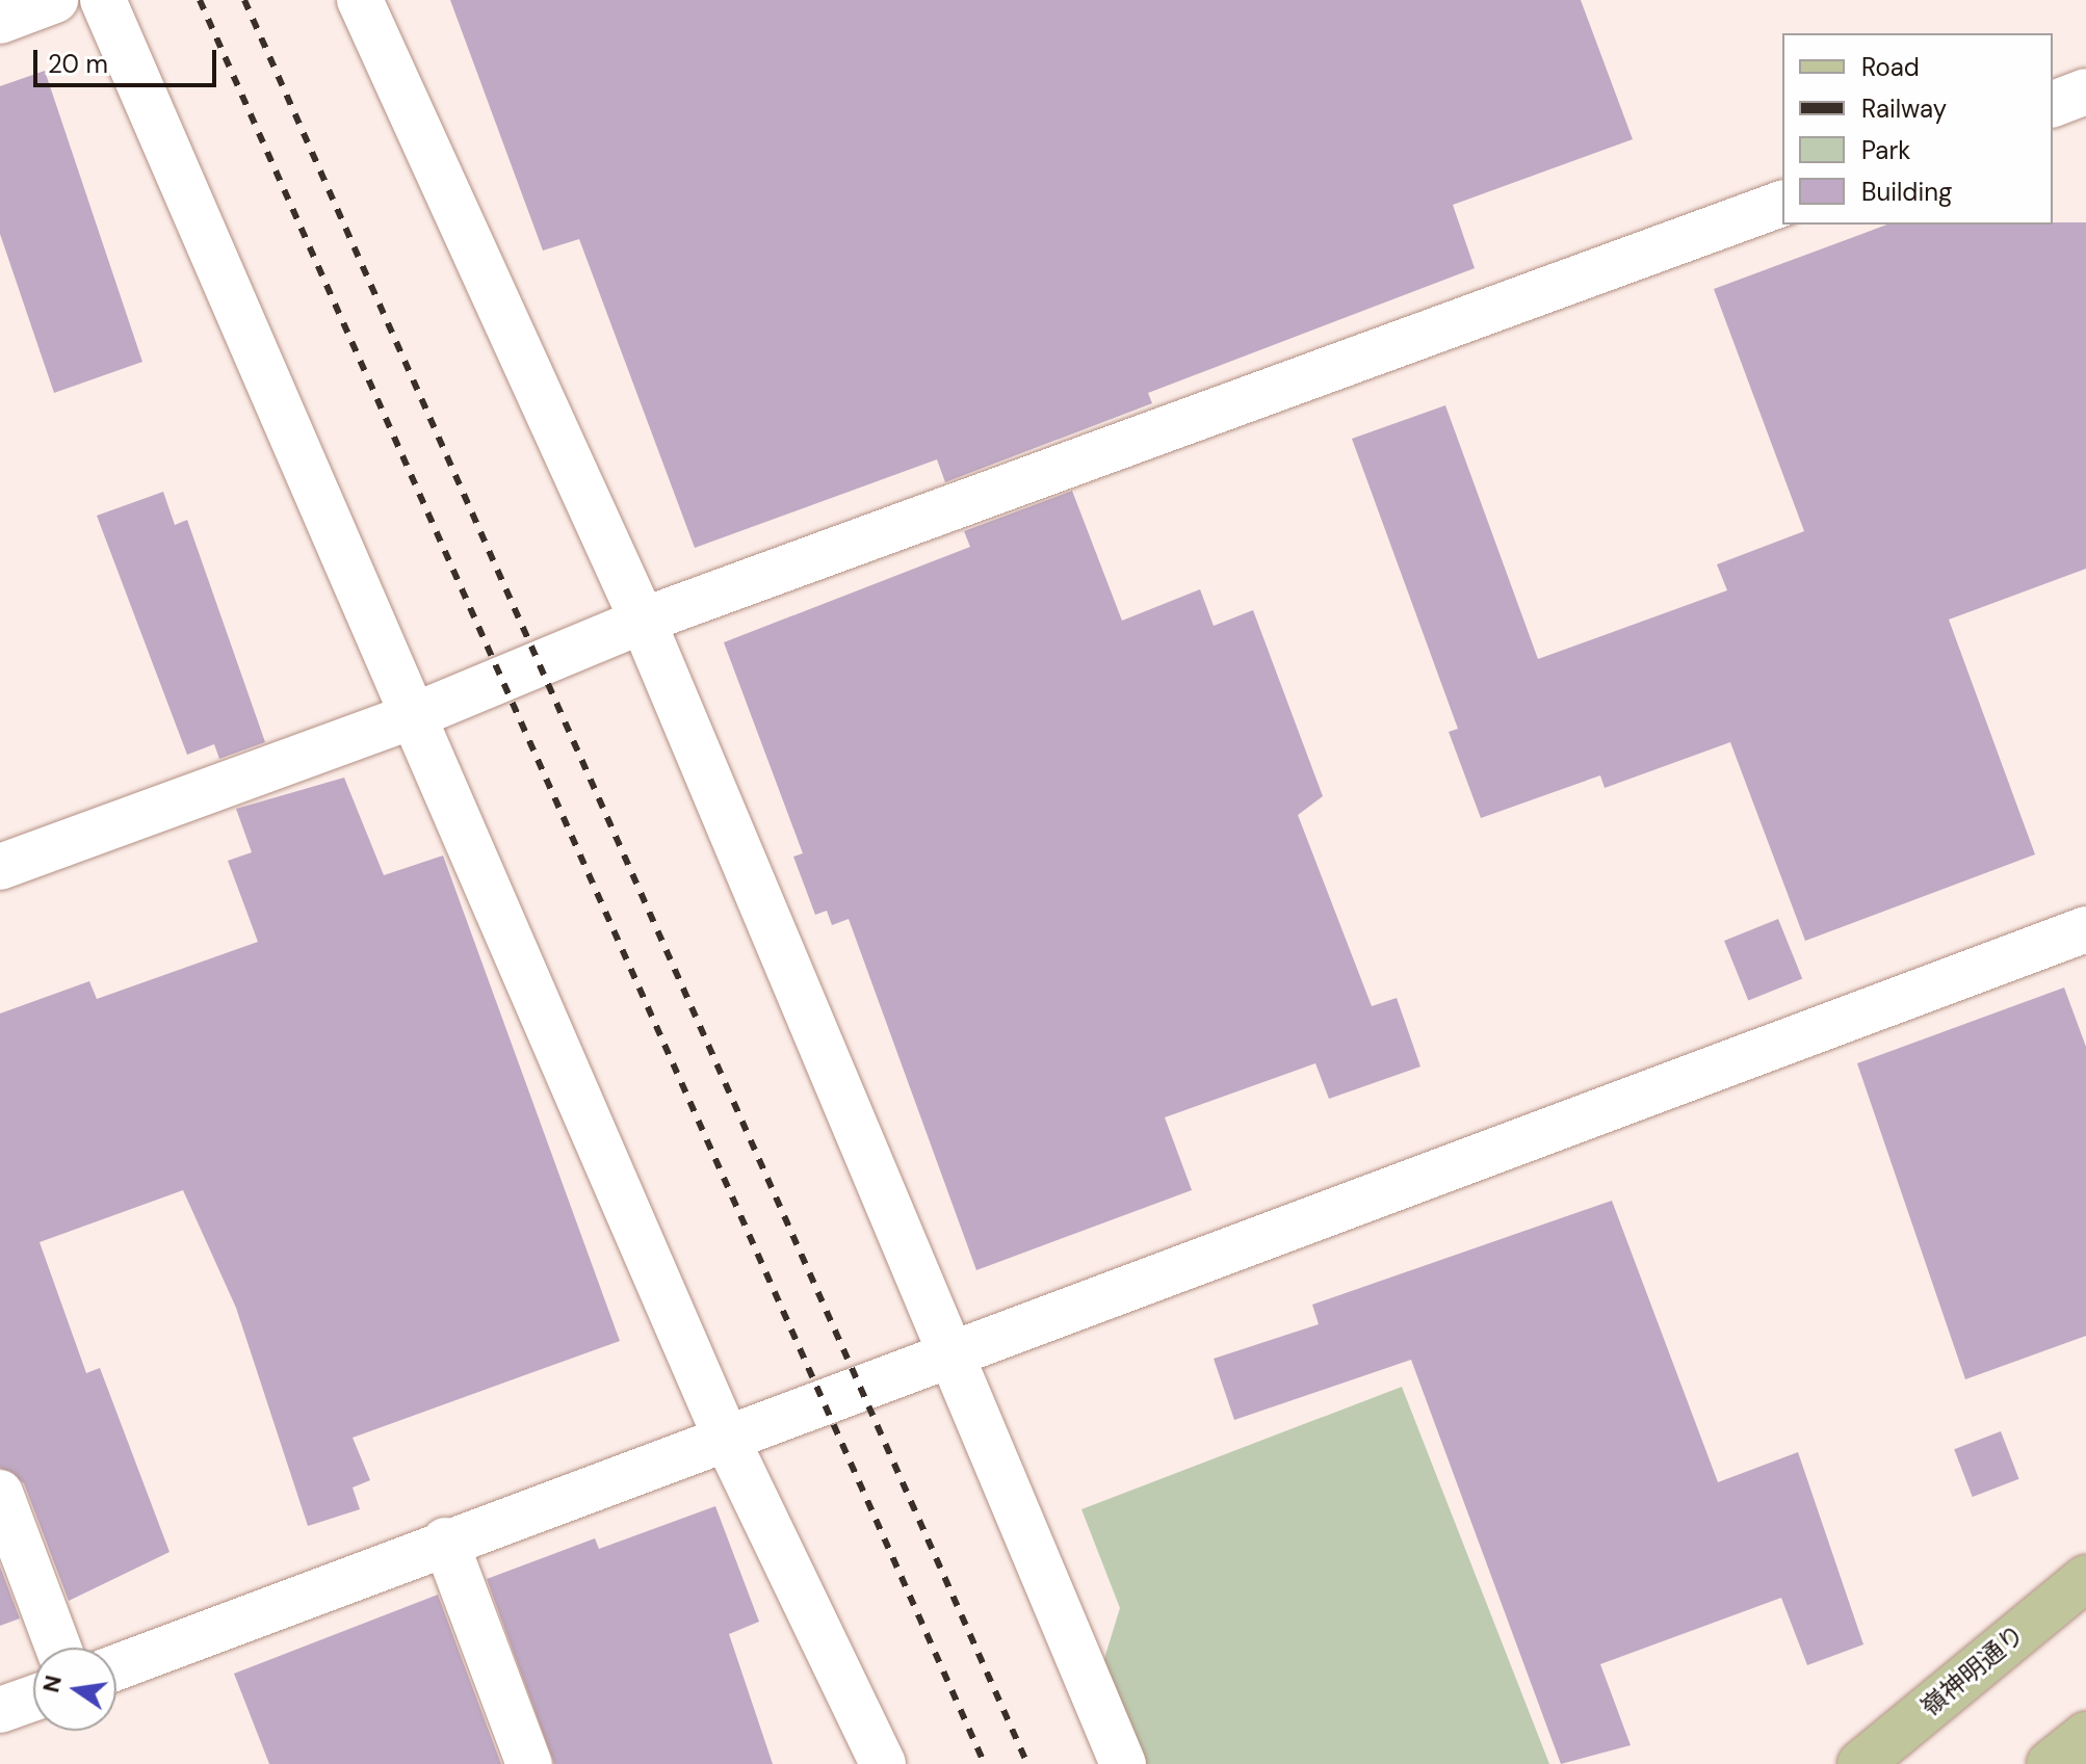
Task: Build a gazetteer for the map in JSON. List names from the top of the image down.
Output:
{
  "streets": {
    "main road": ["嶺神明通り"]
  },
  "legend": [
    "Road",
    "Railway",
    "Park",
    "Building"
  ],
  "scale_bar": "20 m",
  "north": "left"
}
